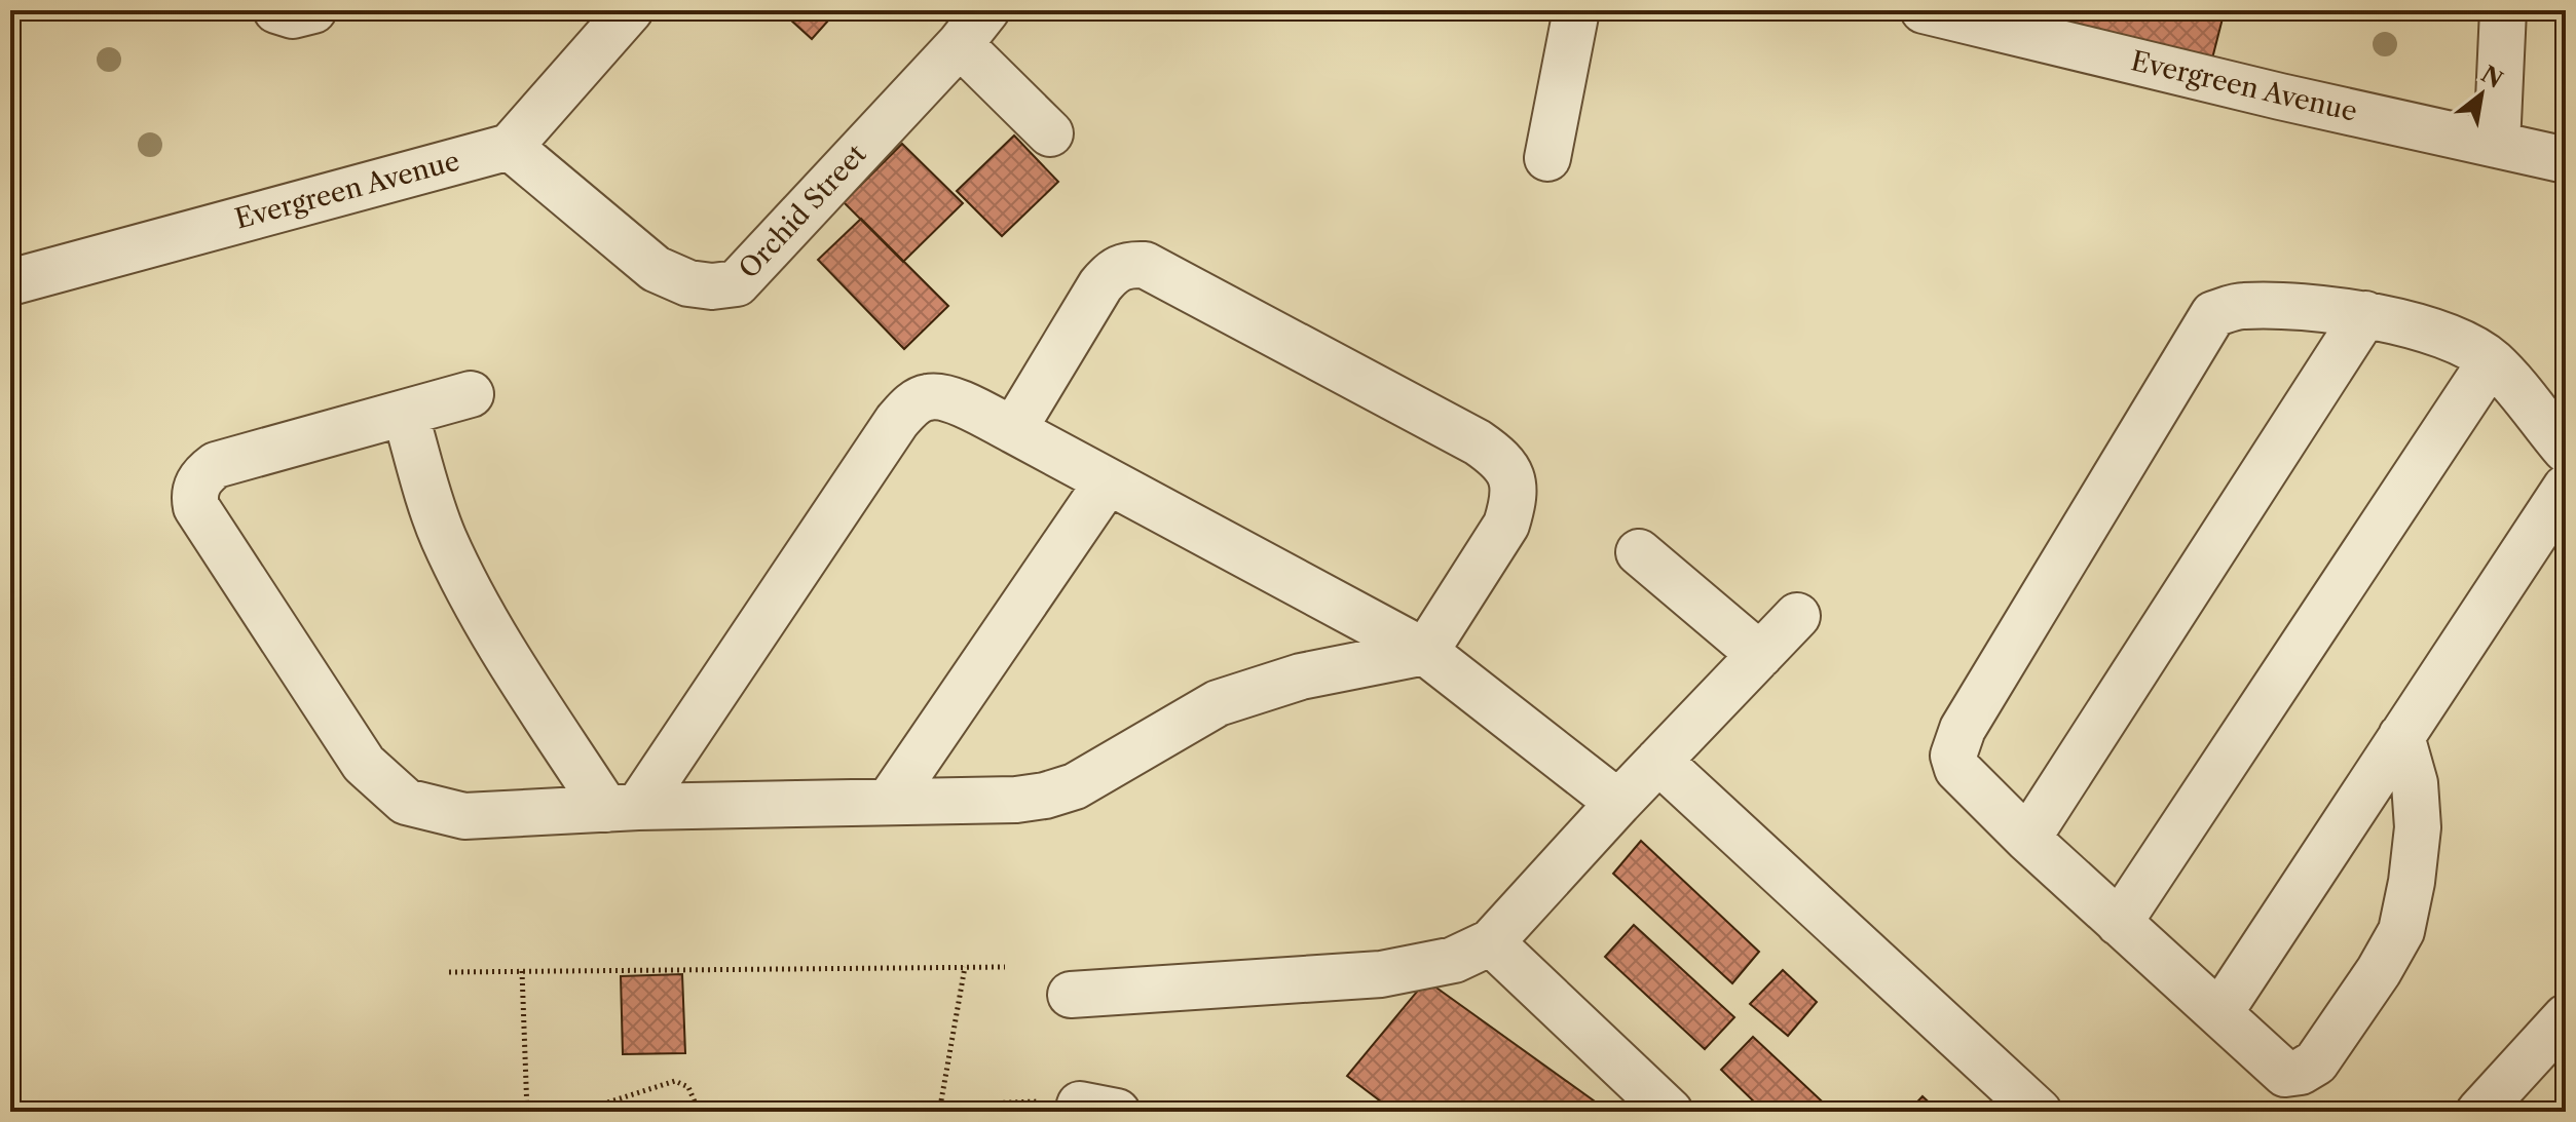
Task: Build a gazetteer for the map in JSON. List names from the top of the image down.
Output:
{
  "streets": {
    "street": ["Evergreen Avenue", "Orchid Street"]
  },
  "crossings": [
    ["Evergreen Avenue", "Orchid Street"]
  ],
  "north": "top right"
}
